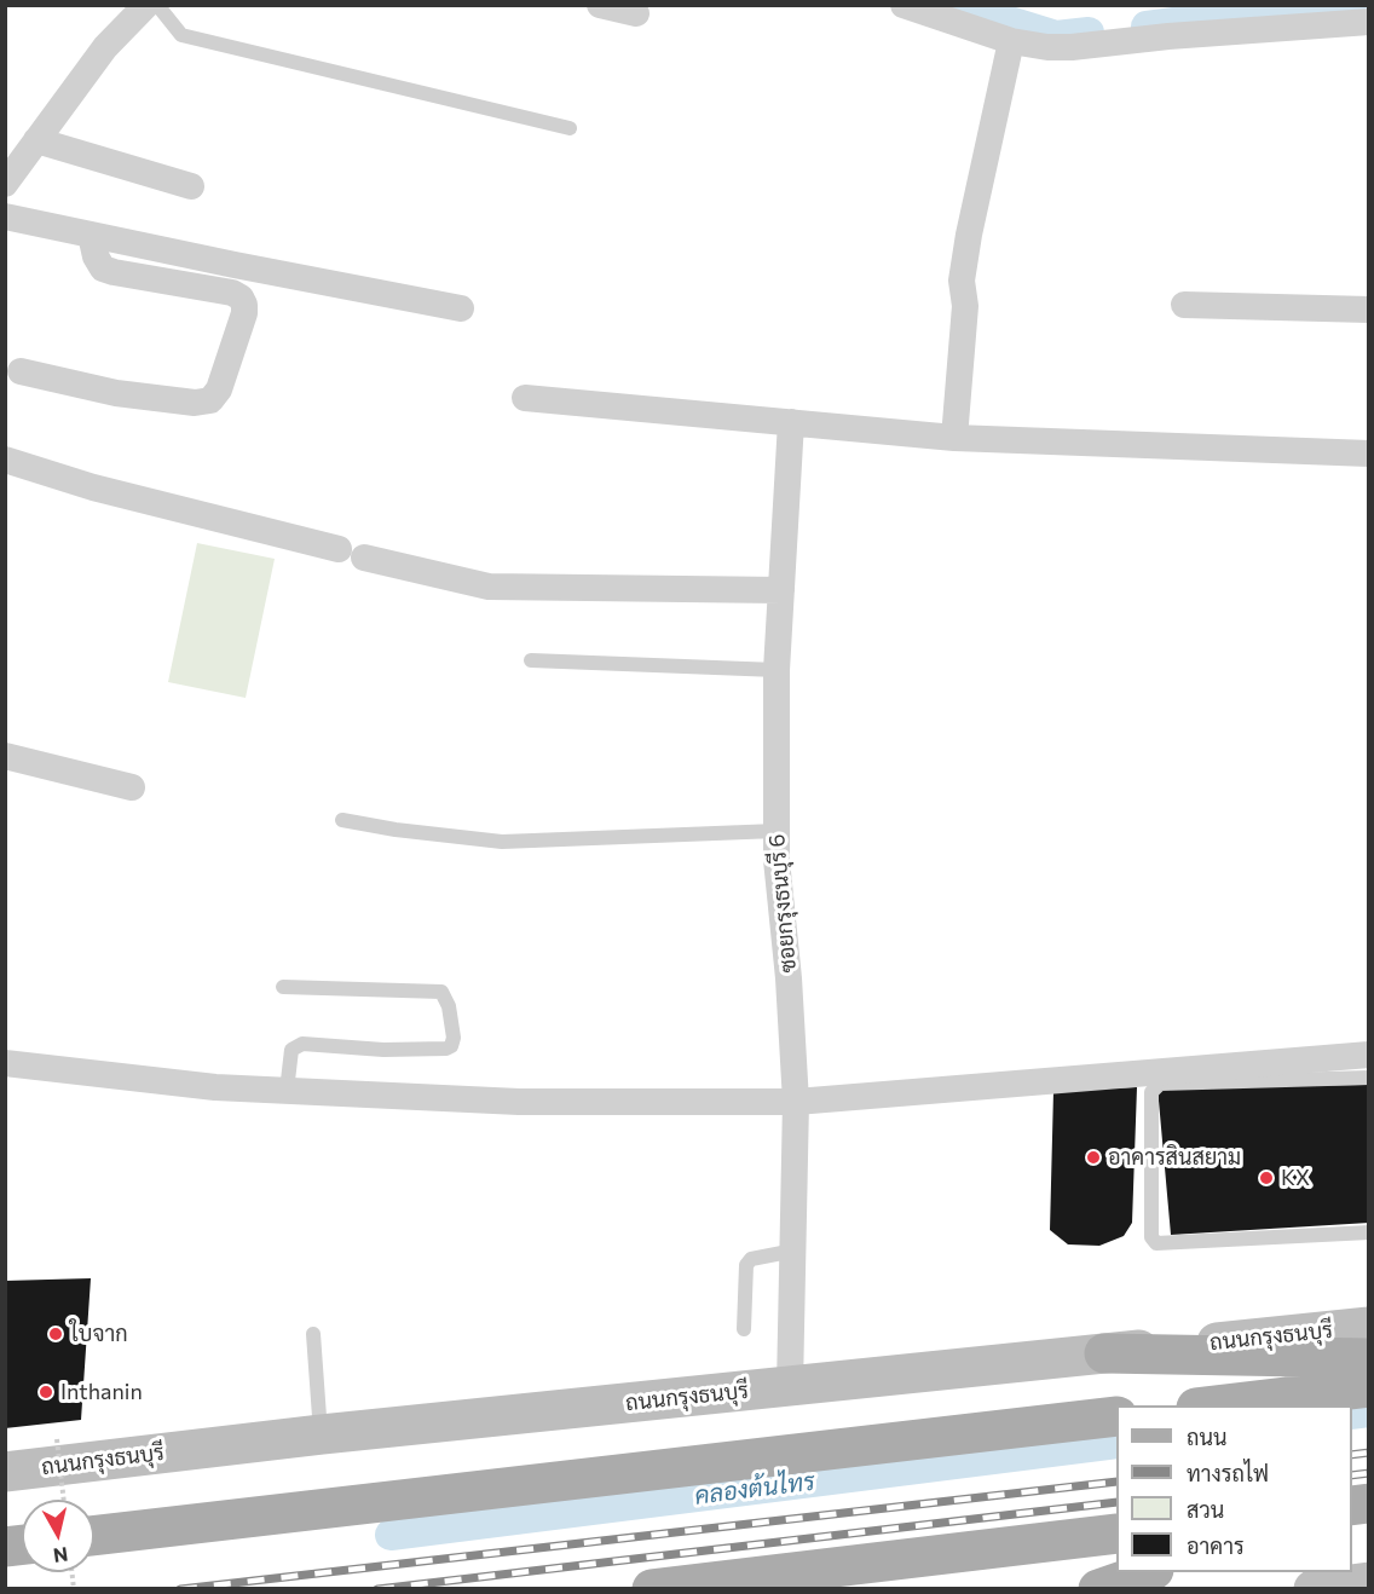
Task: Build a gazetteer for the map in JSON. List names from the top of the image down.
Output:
{
  "streets": {
    "main road": ["ถนนกรุงธนบุรี"],
    "street": ["ซอยกรุงธนบุรี 6"]
  },
  "crossings": [
    ["ซอยกรุงธนบุรี 6", "ถนนกรุงธนบุรี"]
  ],
  "water": ["คลองต้นไทร"],
  "places": [
    "อาคารสินสยาม",
    "KX",
    "ใบจาก",
    "Inthanin"
  ],
  "legend": [
    "ถนน",
    "ทางรถไฟ",
    "สวน",
    "อาคาร"
  ],
  "north": "bottom"
}
